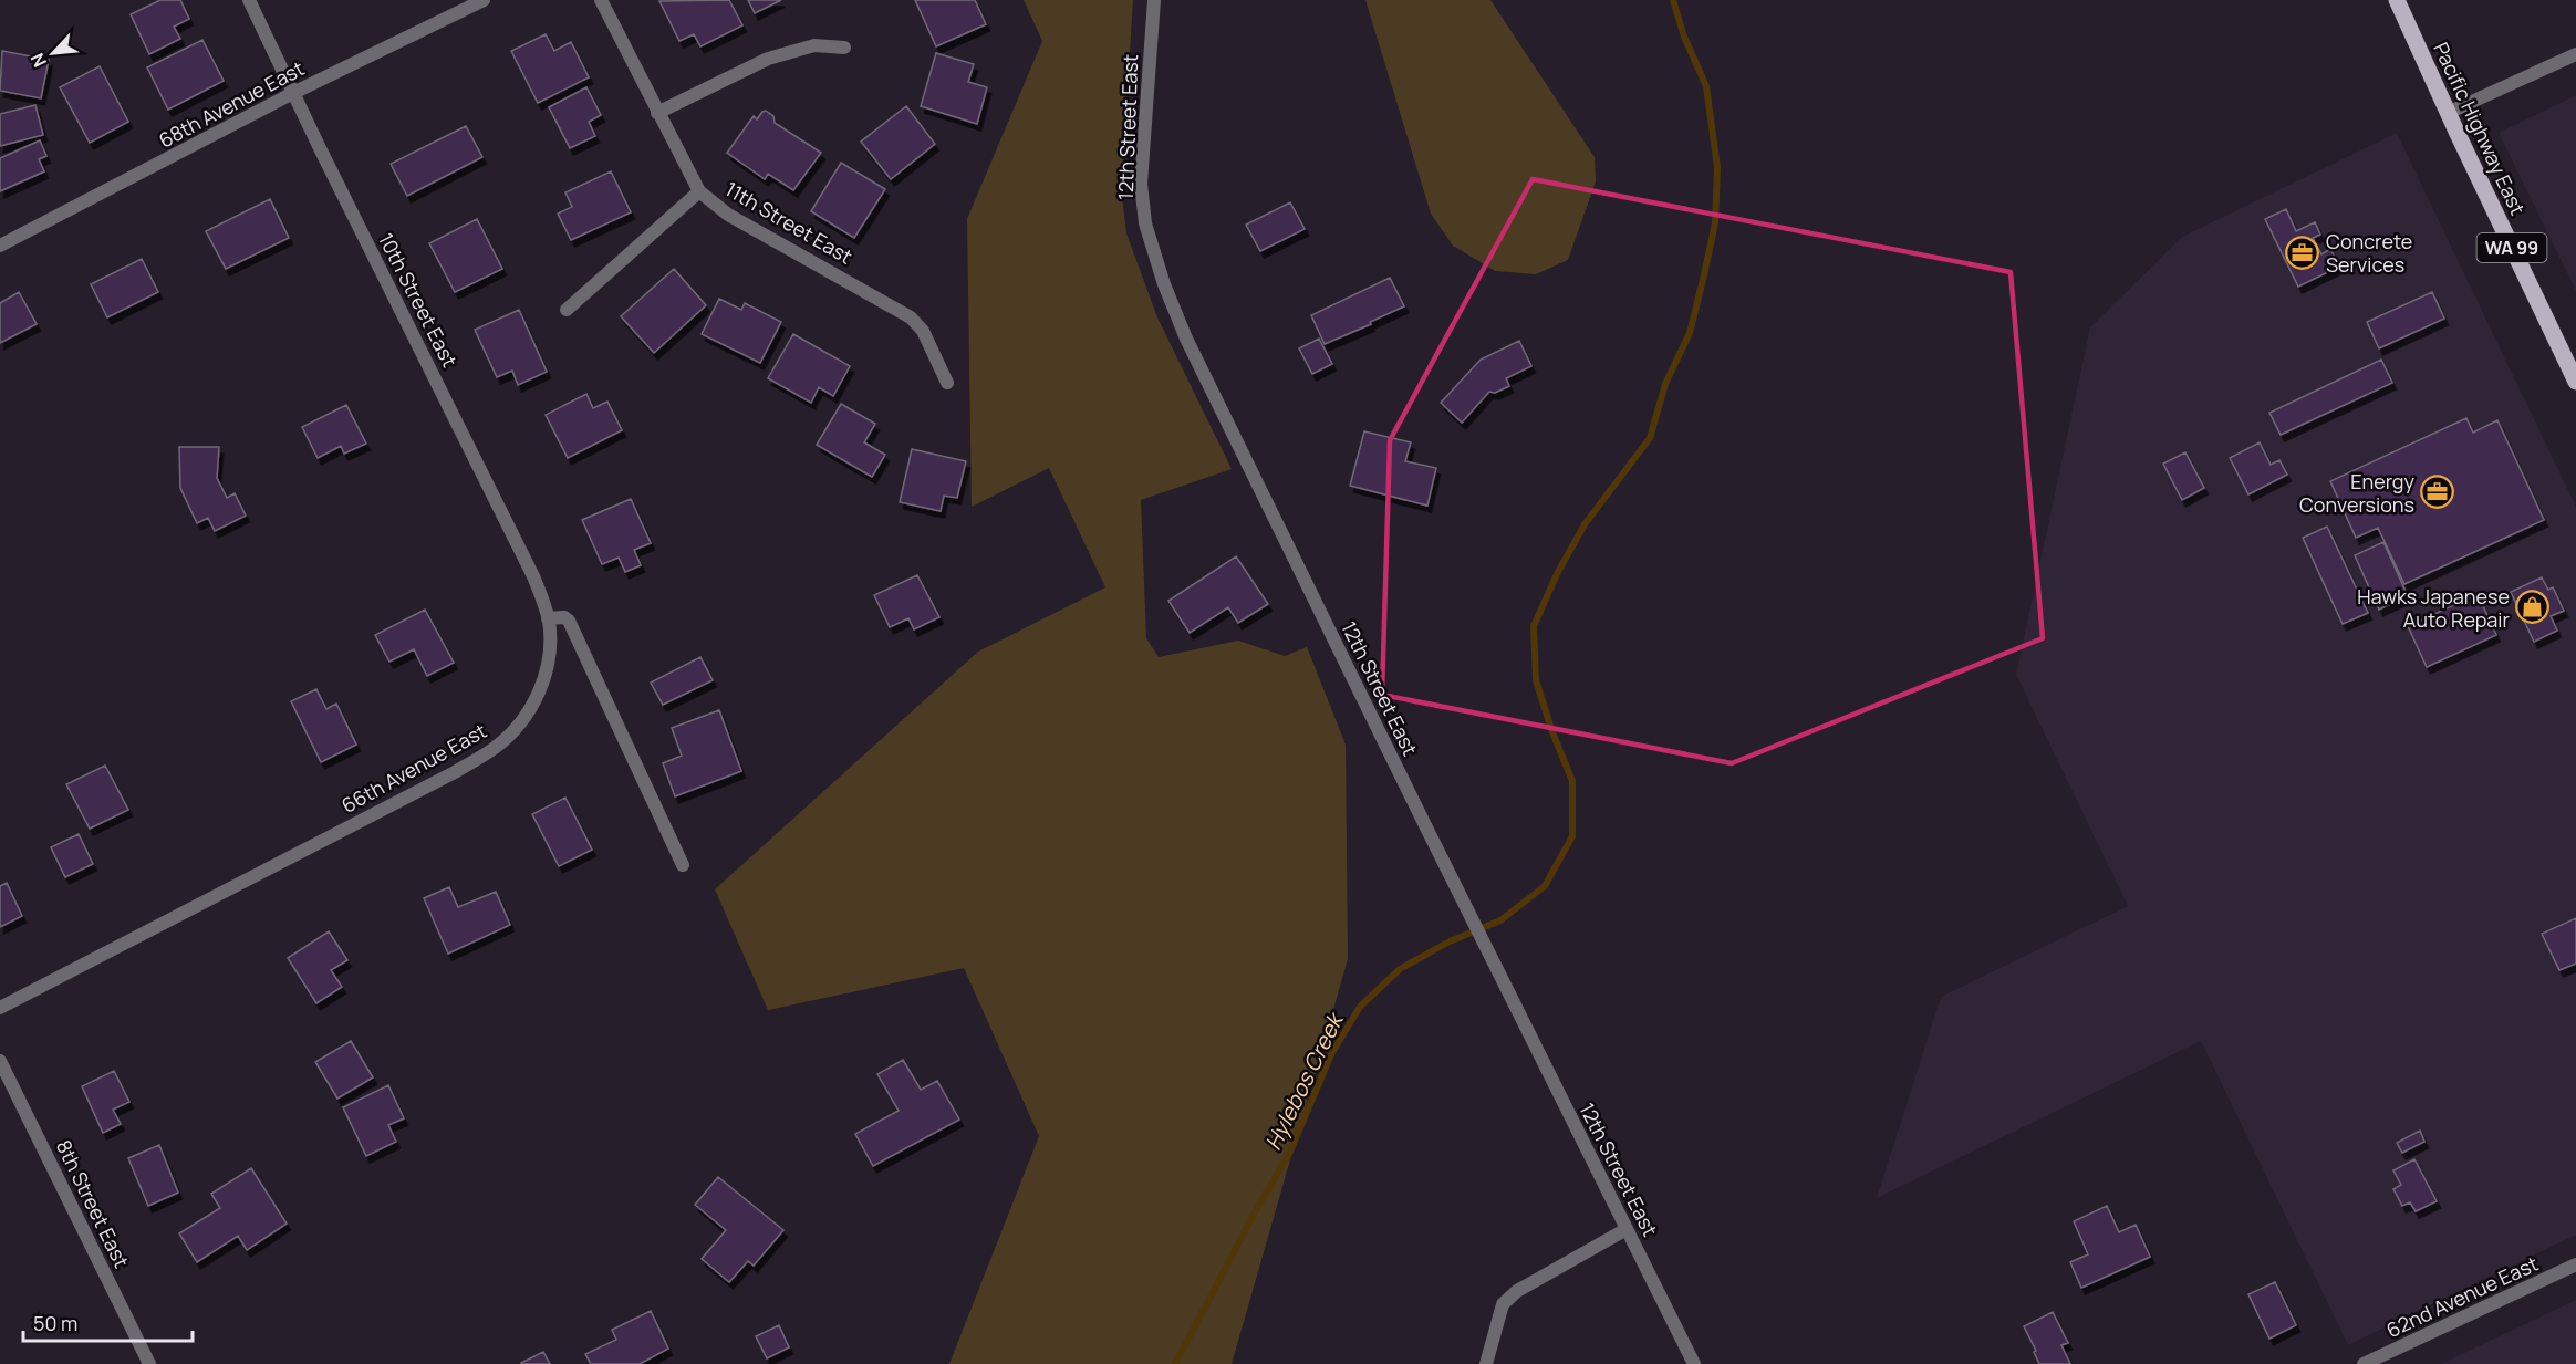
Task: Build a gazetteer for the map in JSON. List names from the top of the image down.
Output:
{
  "streets": {
    "main road": ["Pacific Highway East", "WA 99"],
    "street": [
      "68th Avenue East",
      "12th Street East",
      "11th Street East",
      "10th Street East",
      "66th Avenue East",
      "8th Street East",
      "62nd Avenue East"
    ]
  },
  "crossings": [
    ["68th Avenue East", "10th Street East"],
    ["10th Street East", "66th Avenue East"]
  ],
  "water": ["Hylebos Creek"],
  "places": {
    "office": ["Concrete Services", "Energy Conversions"],
    "shop": ["Hawks Japanese Auto Repair"]
  },
  "scale_bar": "50 m",
  "north": "bottom left"
}
